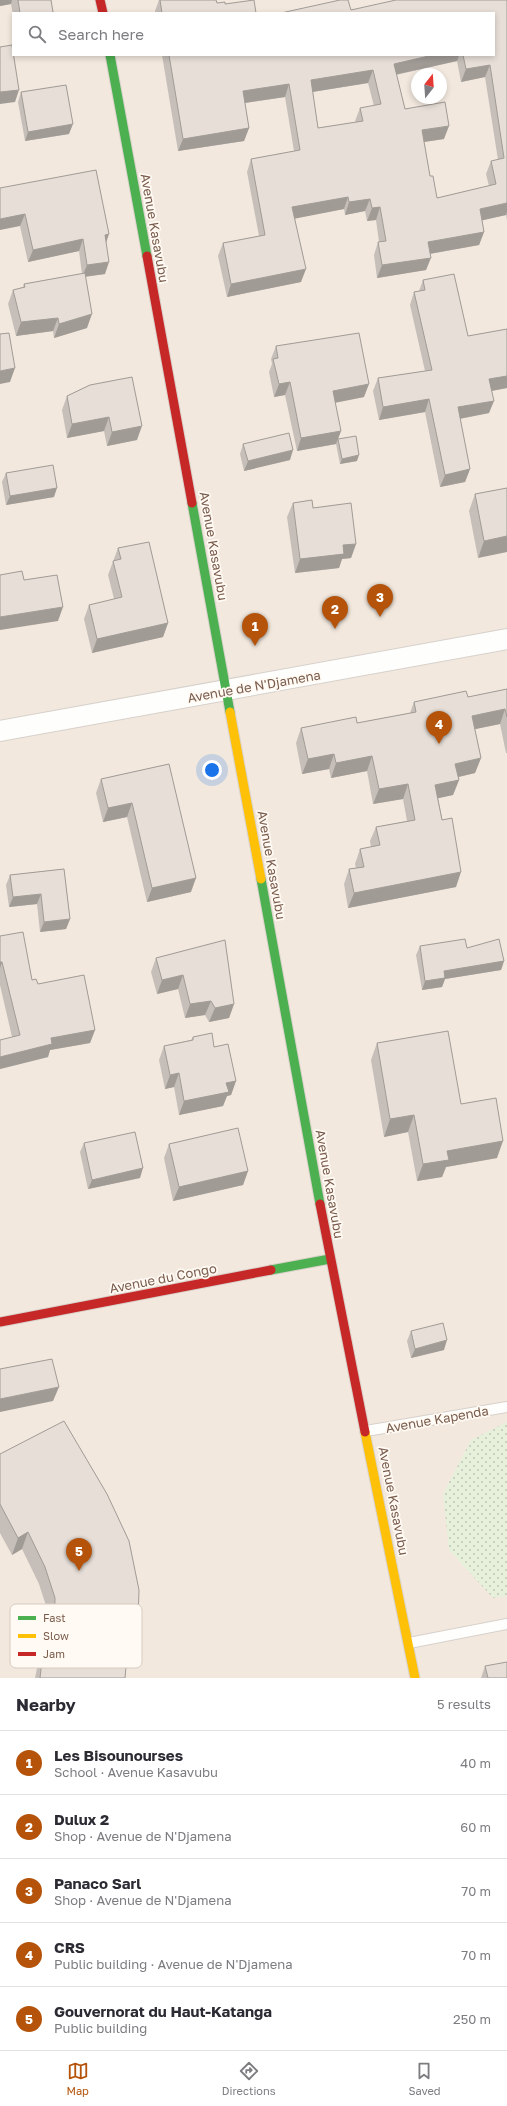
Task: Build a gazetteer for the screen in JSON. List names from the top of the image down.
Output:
{
  "streets": {
    "main road": ["Avenue Kasavubu", "Avenue du Congo"],
    "street": ["Avenue de N'Djamena"],
    "lane": ["Avenue Kapenda"]
  },
  "crossings": [
    ["Avenue Kasavubu", "Avenue de N'Djamena"],
    ["Avenue Kasavubu", "Avenue du Congo"],
    ["Avenue Kasavubu", "Avenue Kapenda"]
  ],
  "legend": ["Fast", "Slow", "Jam"],
  "north": "top",
  "page": {
    "search": "Search here",
    "pins": [
      "3",
      "2",
      "1",
      "4",
      "5"
    ],
    "heading": ["Nearby", "5 results"],
    "list": [
      {
        "mark": "1",
        "name": "Les Bisounourses",
        "note": "School · Avenue Kasavubu",
        "value": "40 m"
      },
      {
        "mark": "2",
        "name": "Dulux 2",
        "note": "Shop · Avenue de N'Djamena",
        "value": "60 m"
      },
      {
        "mark": "3",
        "name": "Panaco Sarl",
        "note": "Shop · Avenue de N'Djamena",
        "value": "70 m"
      },
      {
        "mark": "4",
        "name": "CRS",
        "note": "Public building · Avenue de N'Djamena",
        "value": "70 m"
      },
      {
        "mark": "5",
        "name": "Gouvernorat du Haut-Katanga",
        "note": "Public building",
        "value": "250 m"
      }
    ],
    "nav": ["Map", "Directions", "Saved"]
  }
}
